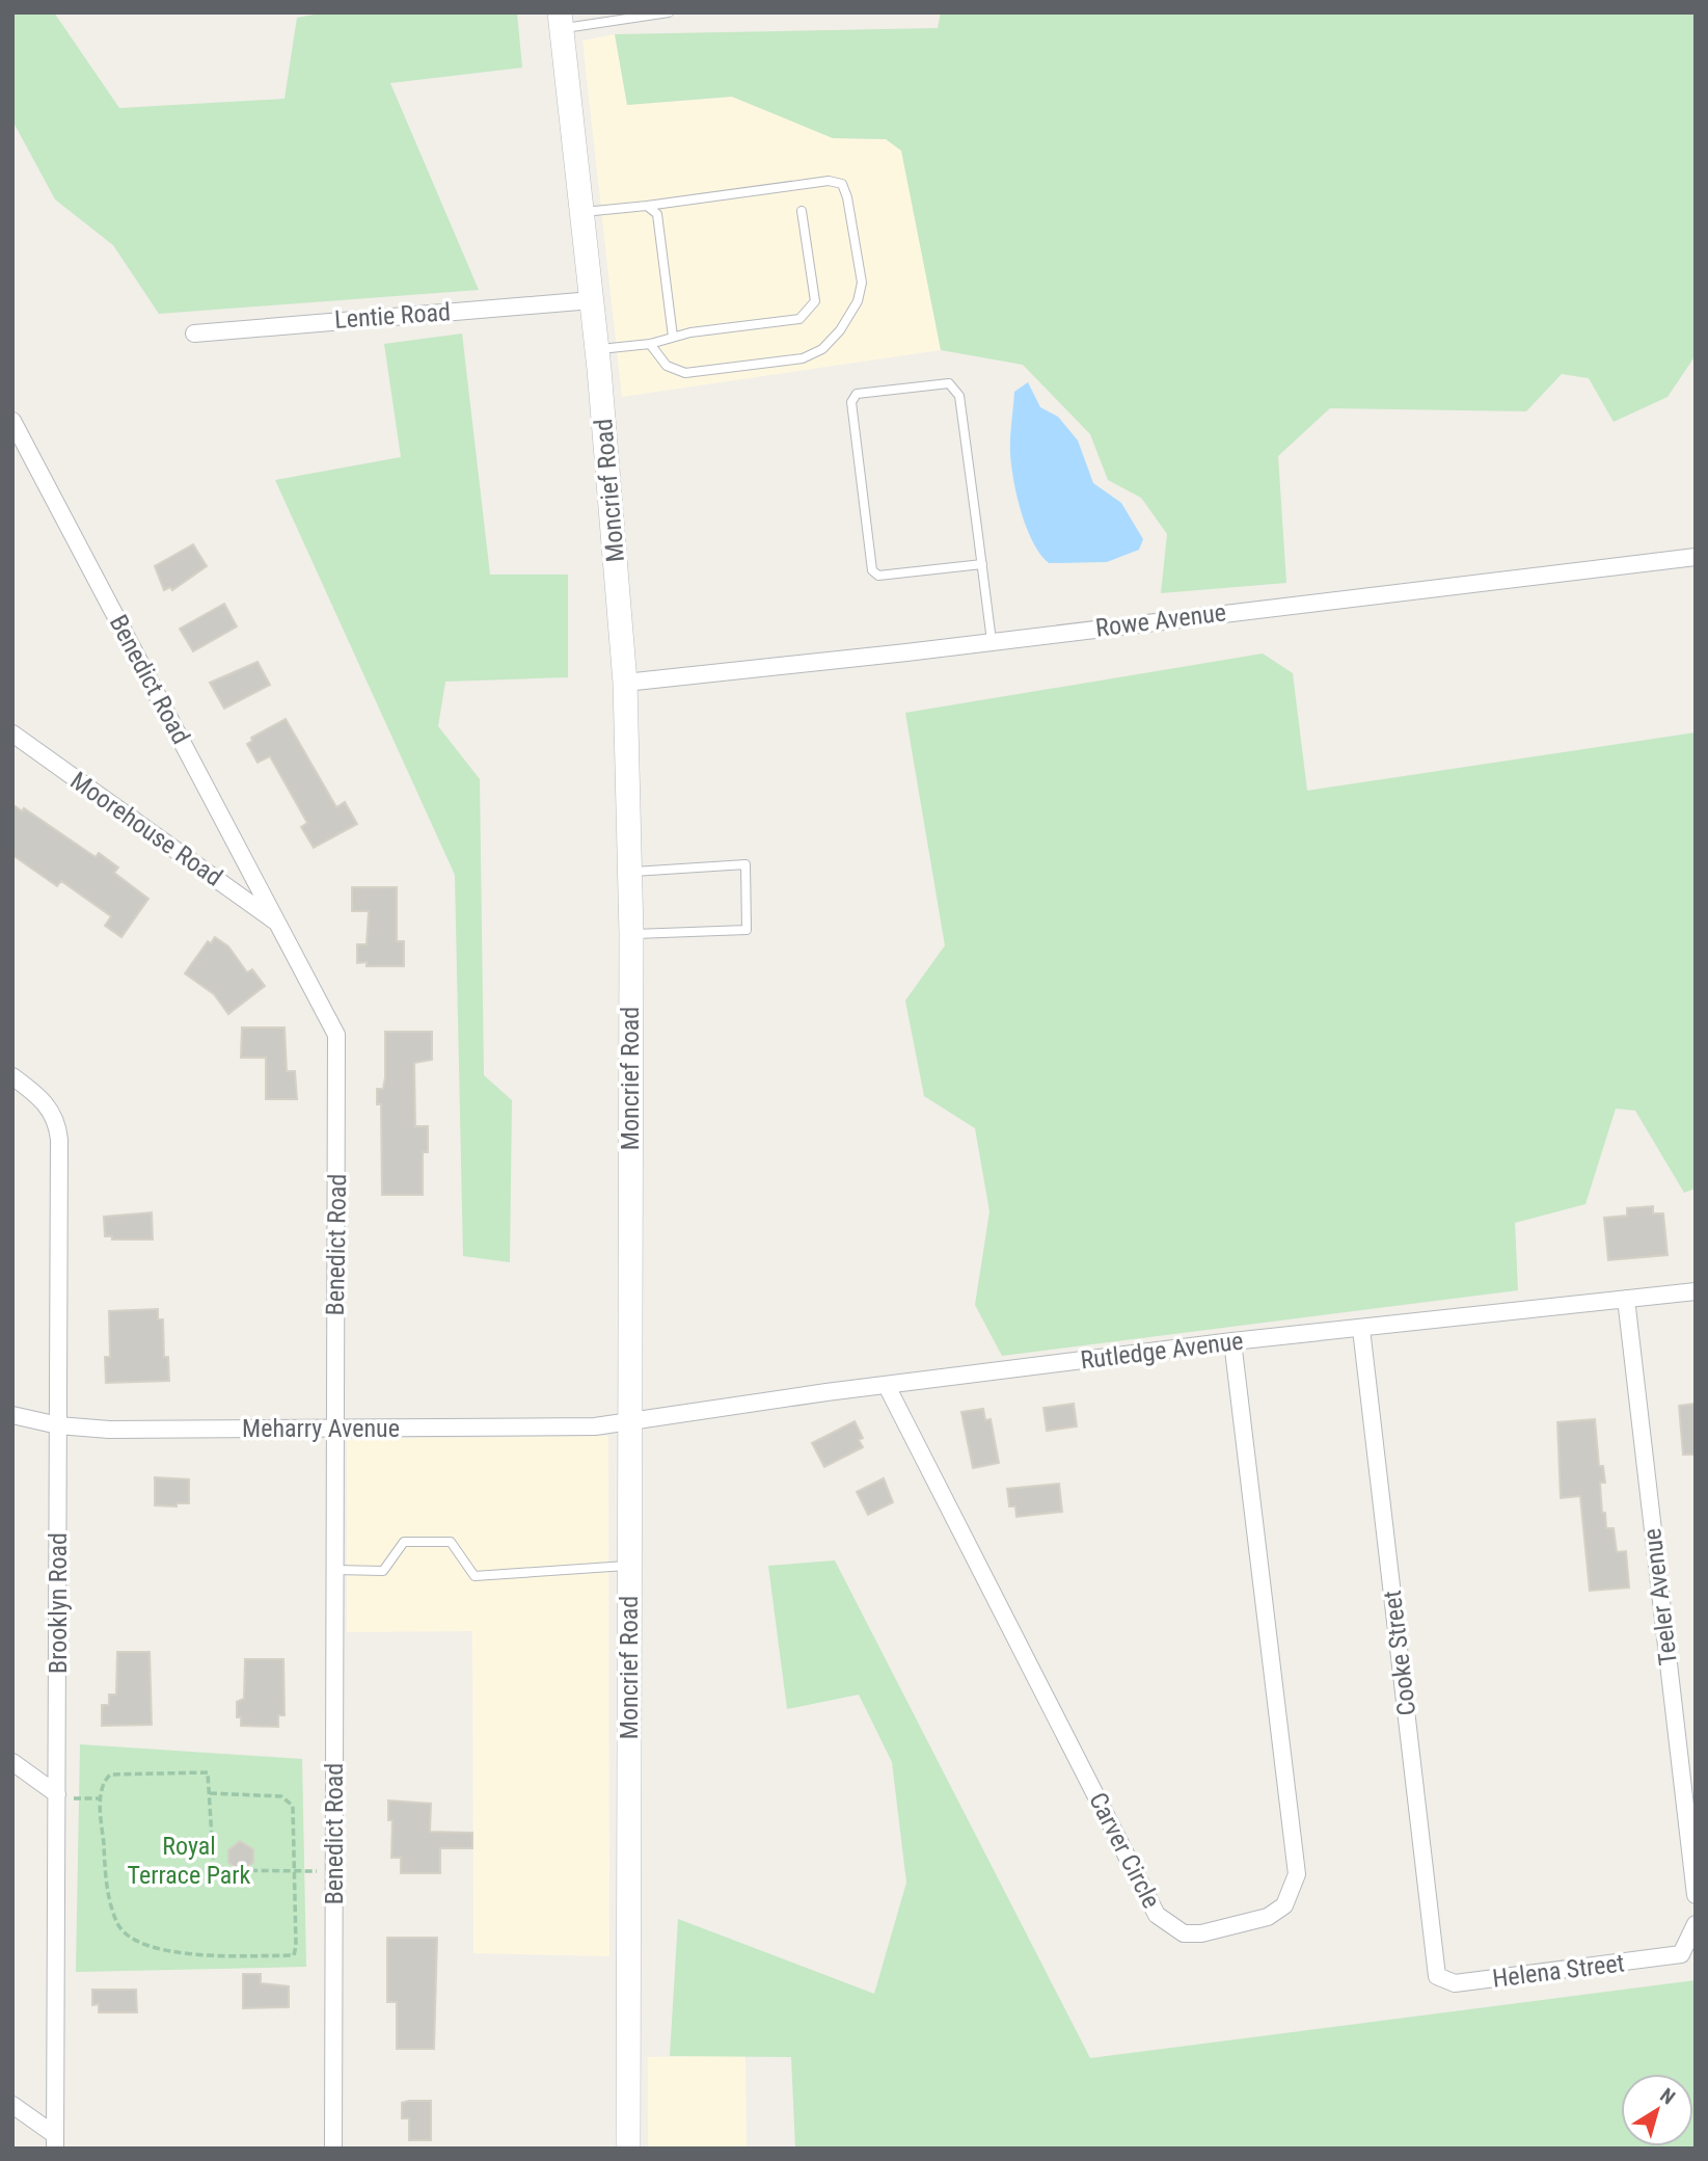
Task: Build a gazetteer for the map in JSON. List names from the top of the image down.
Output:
{
  "streets": {
    "main road": ["Moncrief Road"],
    "street": [
      "Lentie Road",
      "Rowe Avenue",
      "Benedict Road",
      "Moorehouse Road",
      "Rutledge Avenue",
      "Meharry Avenue",
      "Teeler Avenue",
      "Brooklyn Road",
      "Cooke Street",
      "Carver Circle",
      "Helena Street"
    ]
  },
  "crossings": [
    ["Lentie Road", "Moncrief Road"],
    ["Moncrief Road", "Rowe Avenue"],
    ["Moncrief Road", "Rutledge Avenue"],
    ["Moncrief Road", "Meharry Avenue"],
    ["Benedict Road", "Moorehouse Road"],
    ["Benedict Road", "Meharry Avenue"],
    ["Rutledge Avenue", "Meharry Avenue"],
    ["Rutledge Avenue", "Teeler Avenue"],
    ["Rutledge Avenue", "Cooke Street"],
    ["Rutledge Avenue", "Carver Circle"],
    ["Meharry Avenue", "Brooklyn Road"],
    ["Cooke Street", "Helena Street"]
  ],
  "parks": ["Royal Terrace Park"],
  "north": "top right"
}
